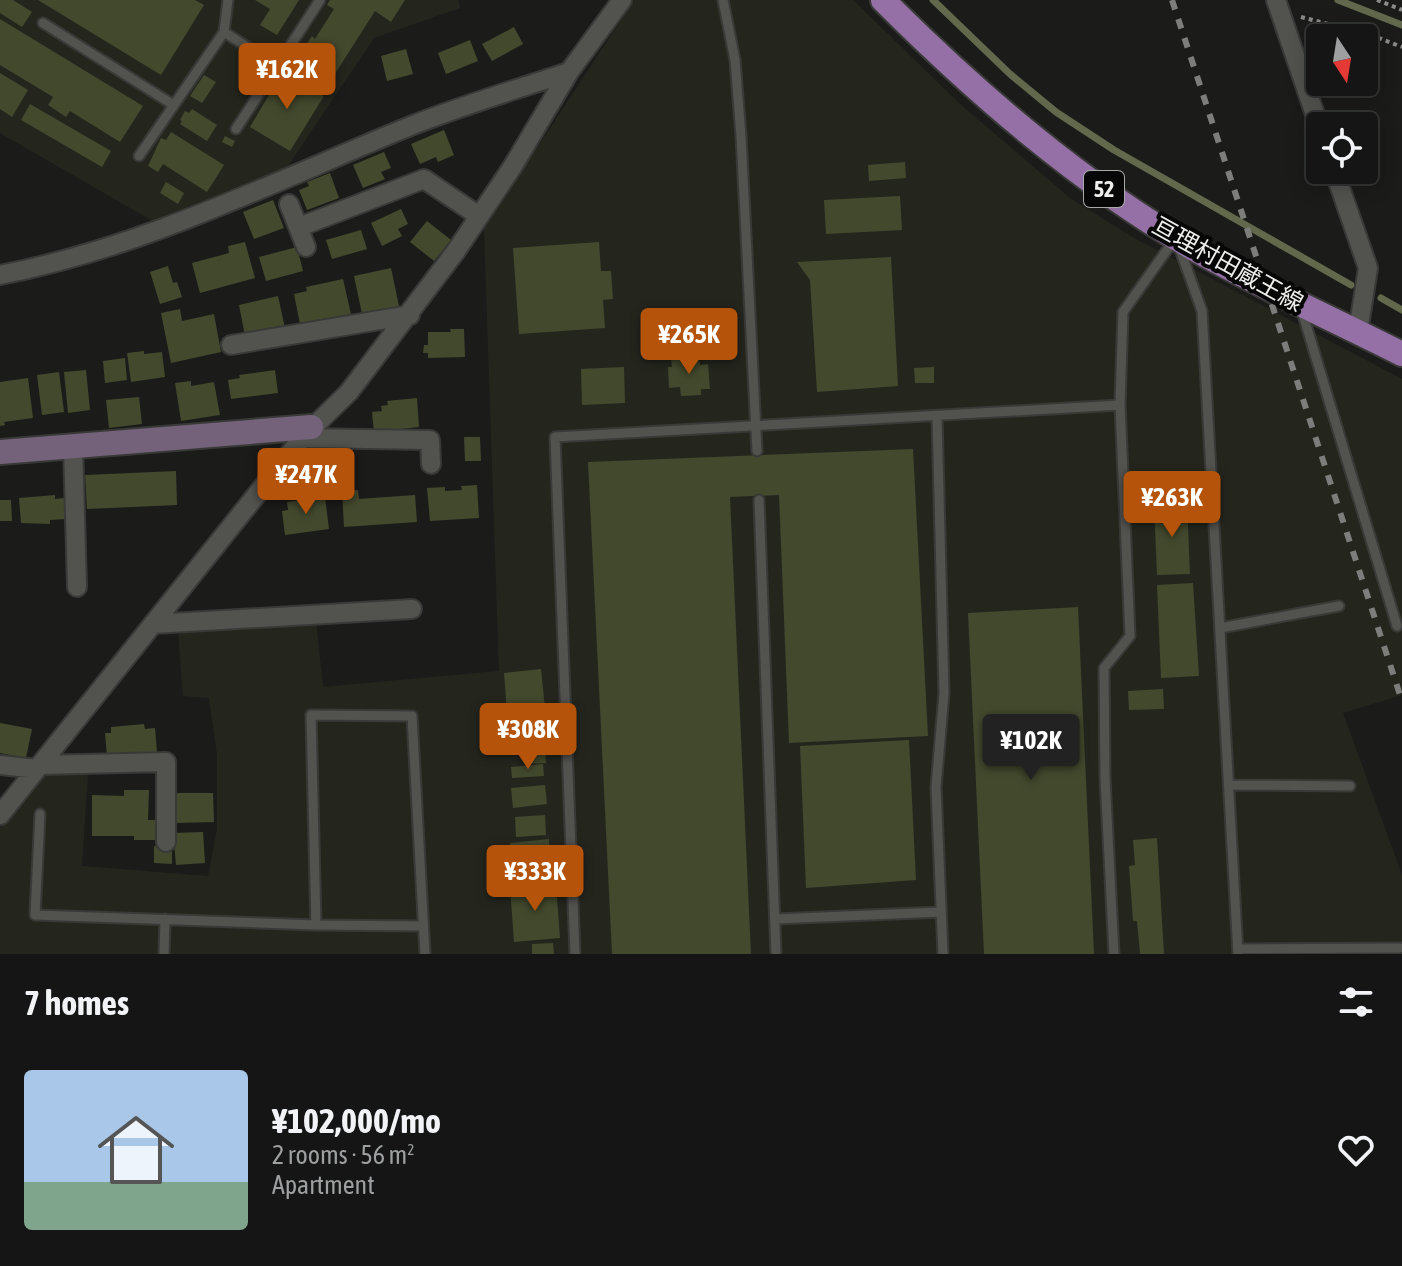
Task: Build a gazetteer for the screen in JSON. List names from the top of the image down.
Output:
{
  "streets": {
    "main road": ["52", "亘理村田蔵王線"]
  },
  "north": "bottom",
  "page": {
    "price": [
      "¥162K",
      "¥265K",
      "¥247K",
      "¥263K",
      "¥308K",
      "¥102K",
      "¥333K"
    ],
    "heading": "7 homes",
    "list": [
      {
        "name": "¥102,000/mo",
        "note": "2 rooms · 56 m² · Apartment"
      }
    ]
  }
}
